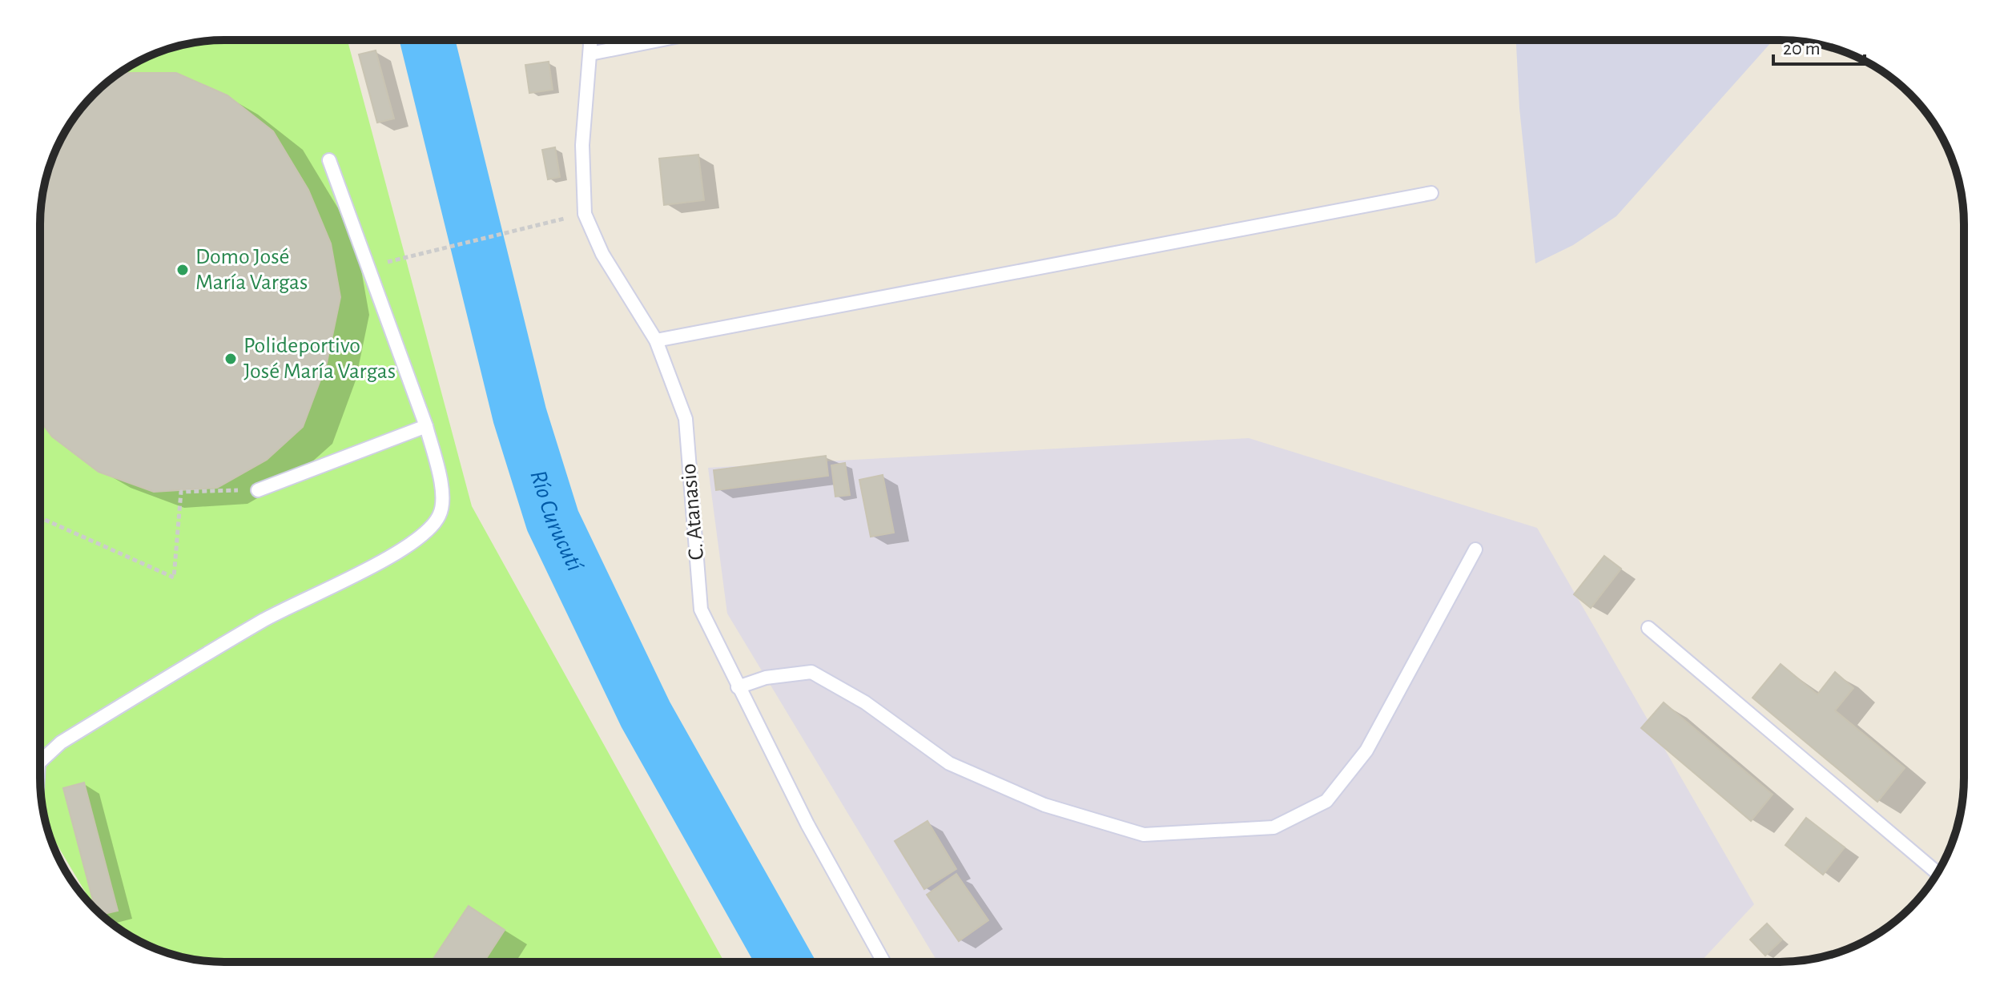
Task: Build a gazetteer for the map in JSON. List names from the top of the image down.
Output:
{
  "streets": {
    "lane": ["C. Atanasio"]
  },
  "water": ["Río Curucutí"],
  "places": ["Domo José María Vargas", "Polideportivo José María Vargas"],
  "scale_bar": "20 m"
}
